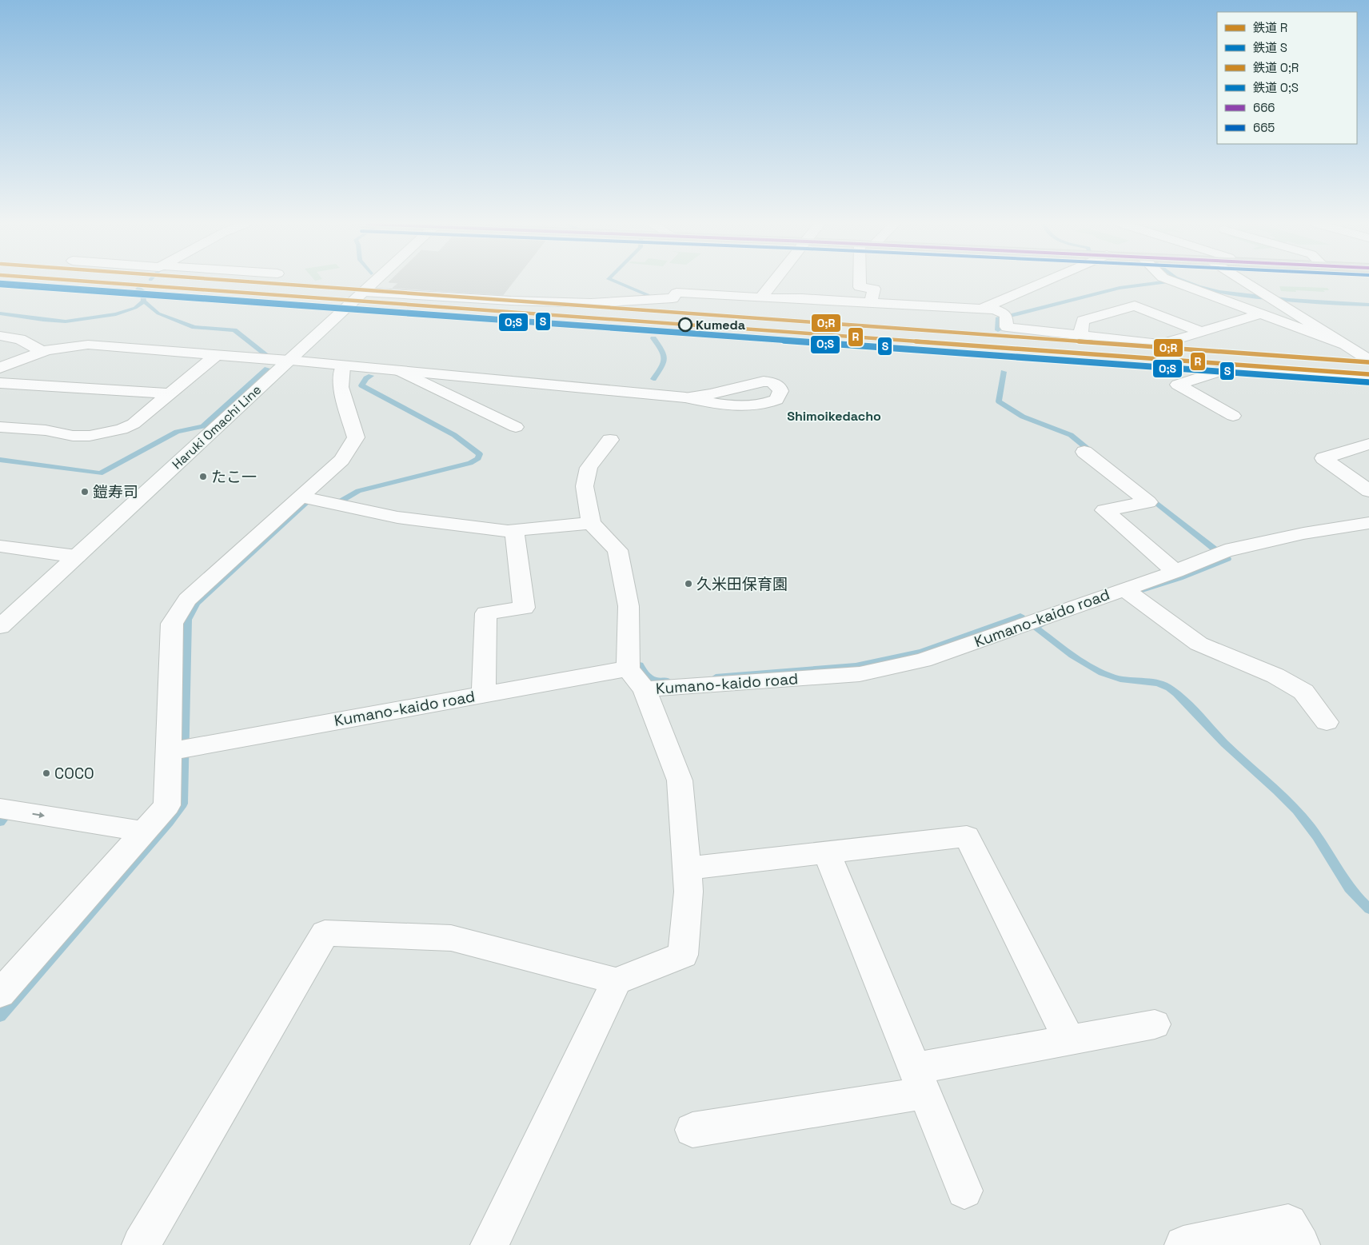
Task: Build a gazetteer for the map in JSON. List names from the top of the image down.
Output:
{
  "streets": {
    "street": ["Haruki Omachi Line", "Kumano-kaido road"]
  },
  "districts": ["Shimoikedacho"],
  "places": [
    "Kumeda",
    "たこ一",
    "鎧寿司",
    "久米田保育園",
    "COCO"
  ],
  "lines": [
    "rail line R",
    "rail line O;R",
    "rail line S",
    "rail line O;S"
  ],
  "legend": [
    "鉄道 R",
    "鉄道 S",
    "鉄道 O;R",
    "鉄道 O;S",
    "666",
    "665"
  ]
}
